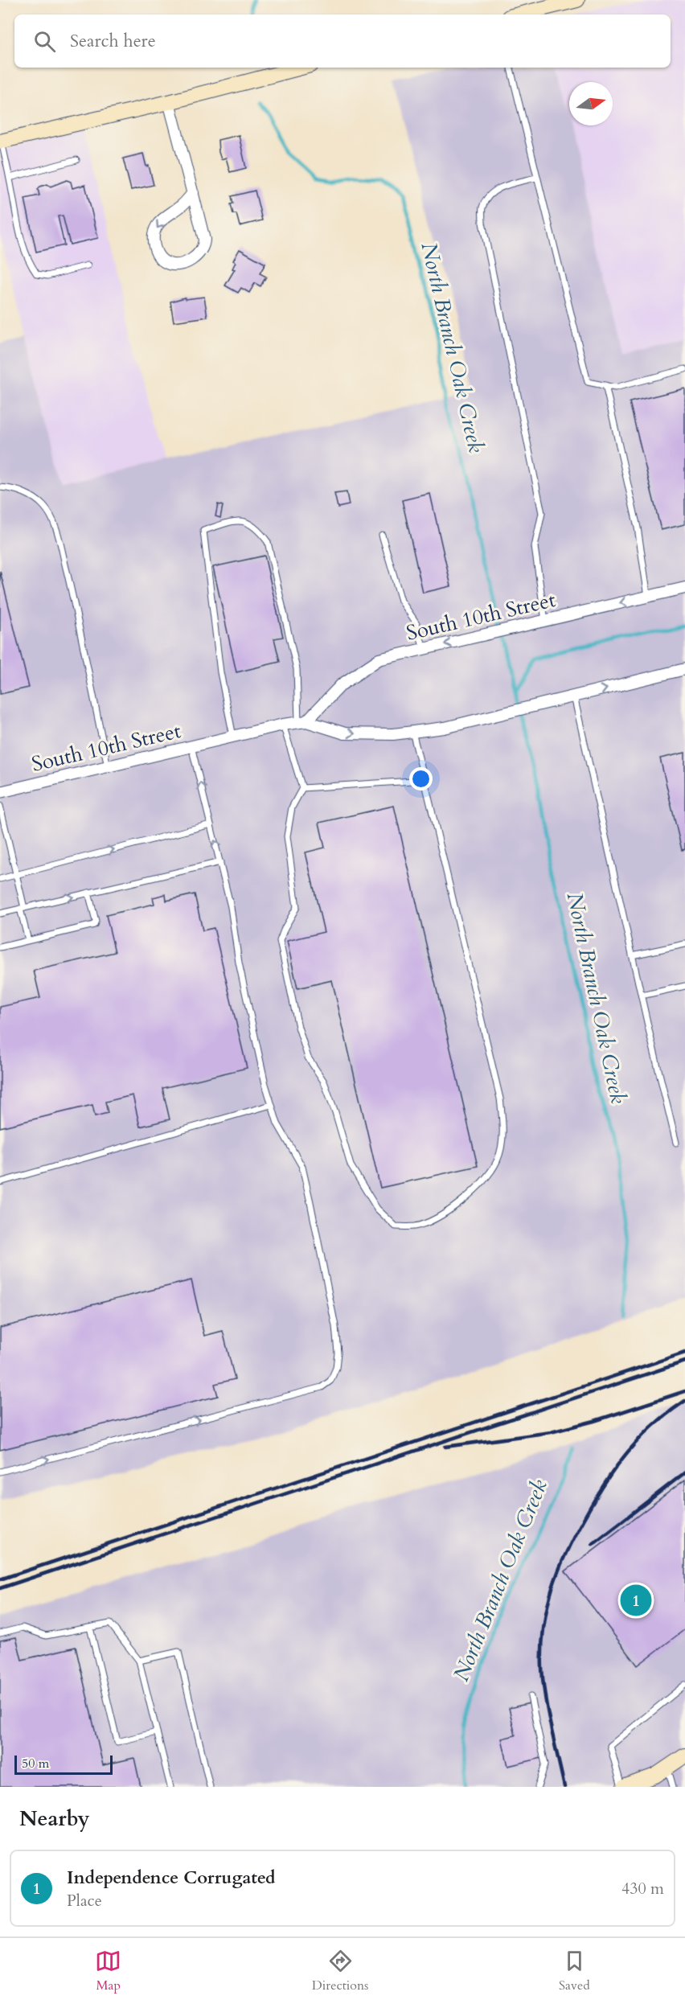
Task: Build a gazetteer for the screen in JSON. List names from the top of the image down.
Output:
{
  "streets": {
    "street": ["South 10th Street"]
  },
  "water": ["North Branch Oak Creek"],
  "scale_bar": "50 m",
  "north": "right",
  "page": {
    "search": "Search here",
    "pins": "1",
    "scale": "50 m",
    "heading": "Nearby",
    "list": [
      {
        "mark": "1",
        "name": "Independence Corrugated",
        "note": "Place",
        "value": "430 m"
      }
    ],
    "nav": ["Map", "Directions", "Saved"]
  }
}
